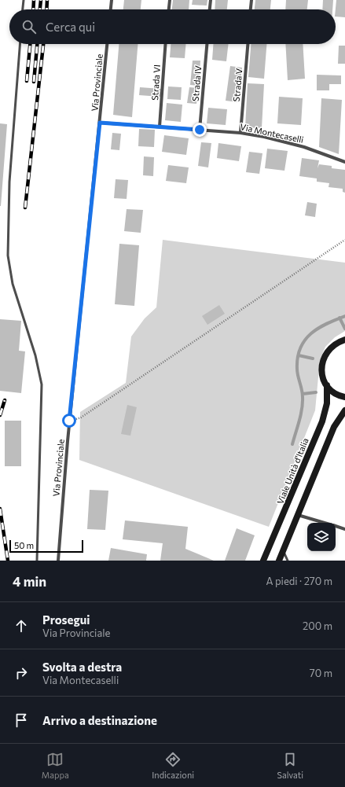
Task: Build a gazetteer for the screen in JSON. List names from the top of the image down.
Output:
{
  "streets": {
    "main road": ["Viale Unità d'Italia"],
    "street": [
      "Via Provinciale",
      "Strada VI",
      "Strada IV",
      "Strada V",
      "Via Montecaselli"
    ]
  },
  "crossings": [
    ["Via Provinciale", "Via Montecaselli"],
    ["Strada VI", "Via Montecaselli"],
    ["Strada IV", "Via Montecaselli"],
    ["Strada V", "Via Montecaselli"]
  ],
  "scale_bar": "50 m",
  "page": {
    "search": "Cerca qui",
    "scale": "50 m",
    "heading": ["4 min", "A piedi · 270 m"],
    "list": [
      ["Prosegui", "Via Provinciale", "200 m"],
      ["Svolta a destra", "Via Montecaselli", "70 m"],
      "Arrivo a destinazione"
    ],
    "nav": ["Mappa", "Indicazioni", "Salvati"]
  }
}
